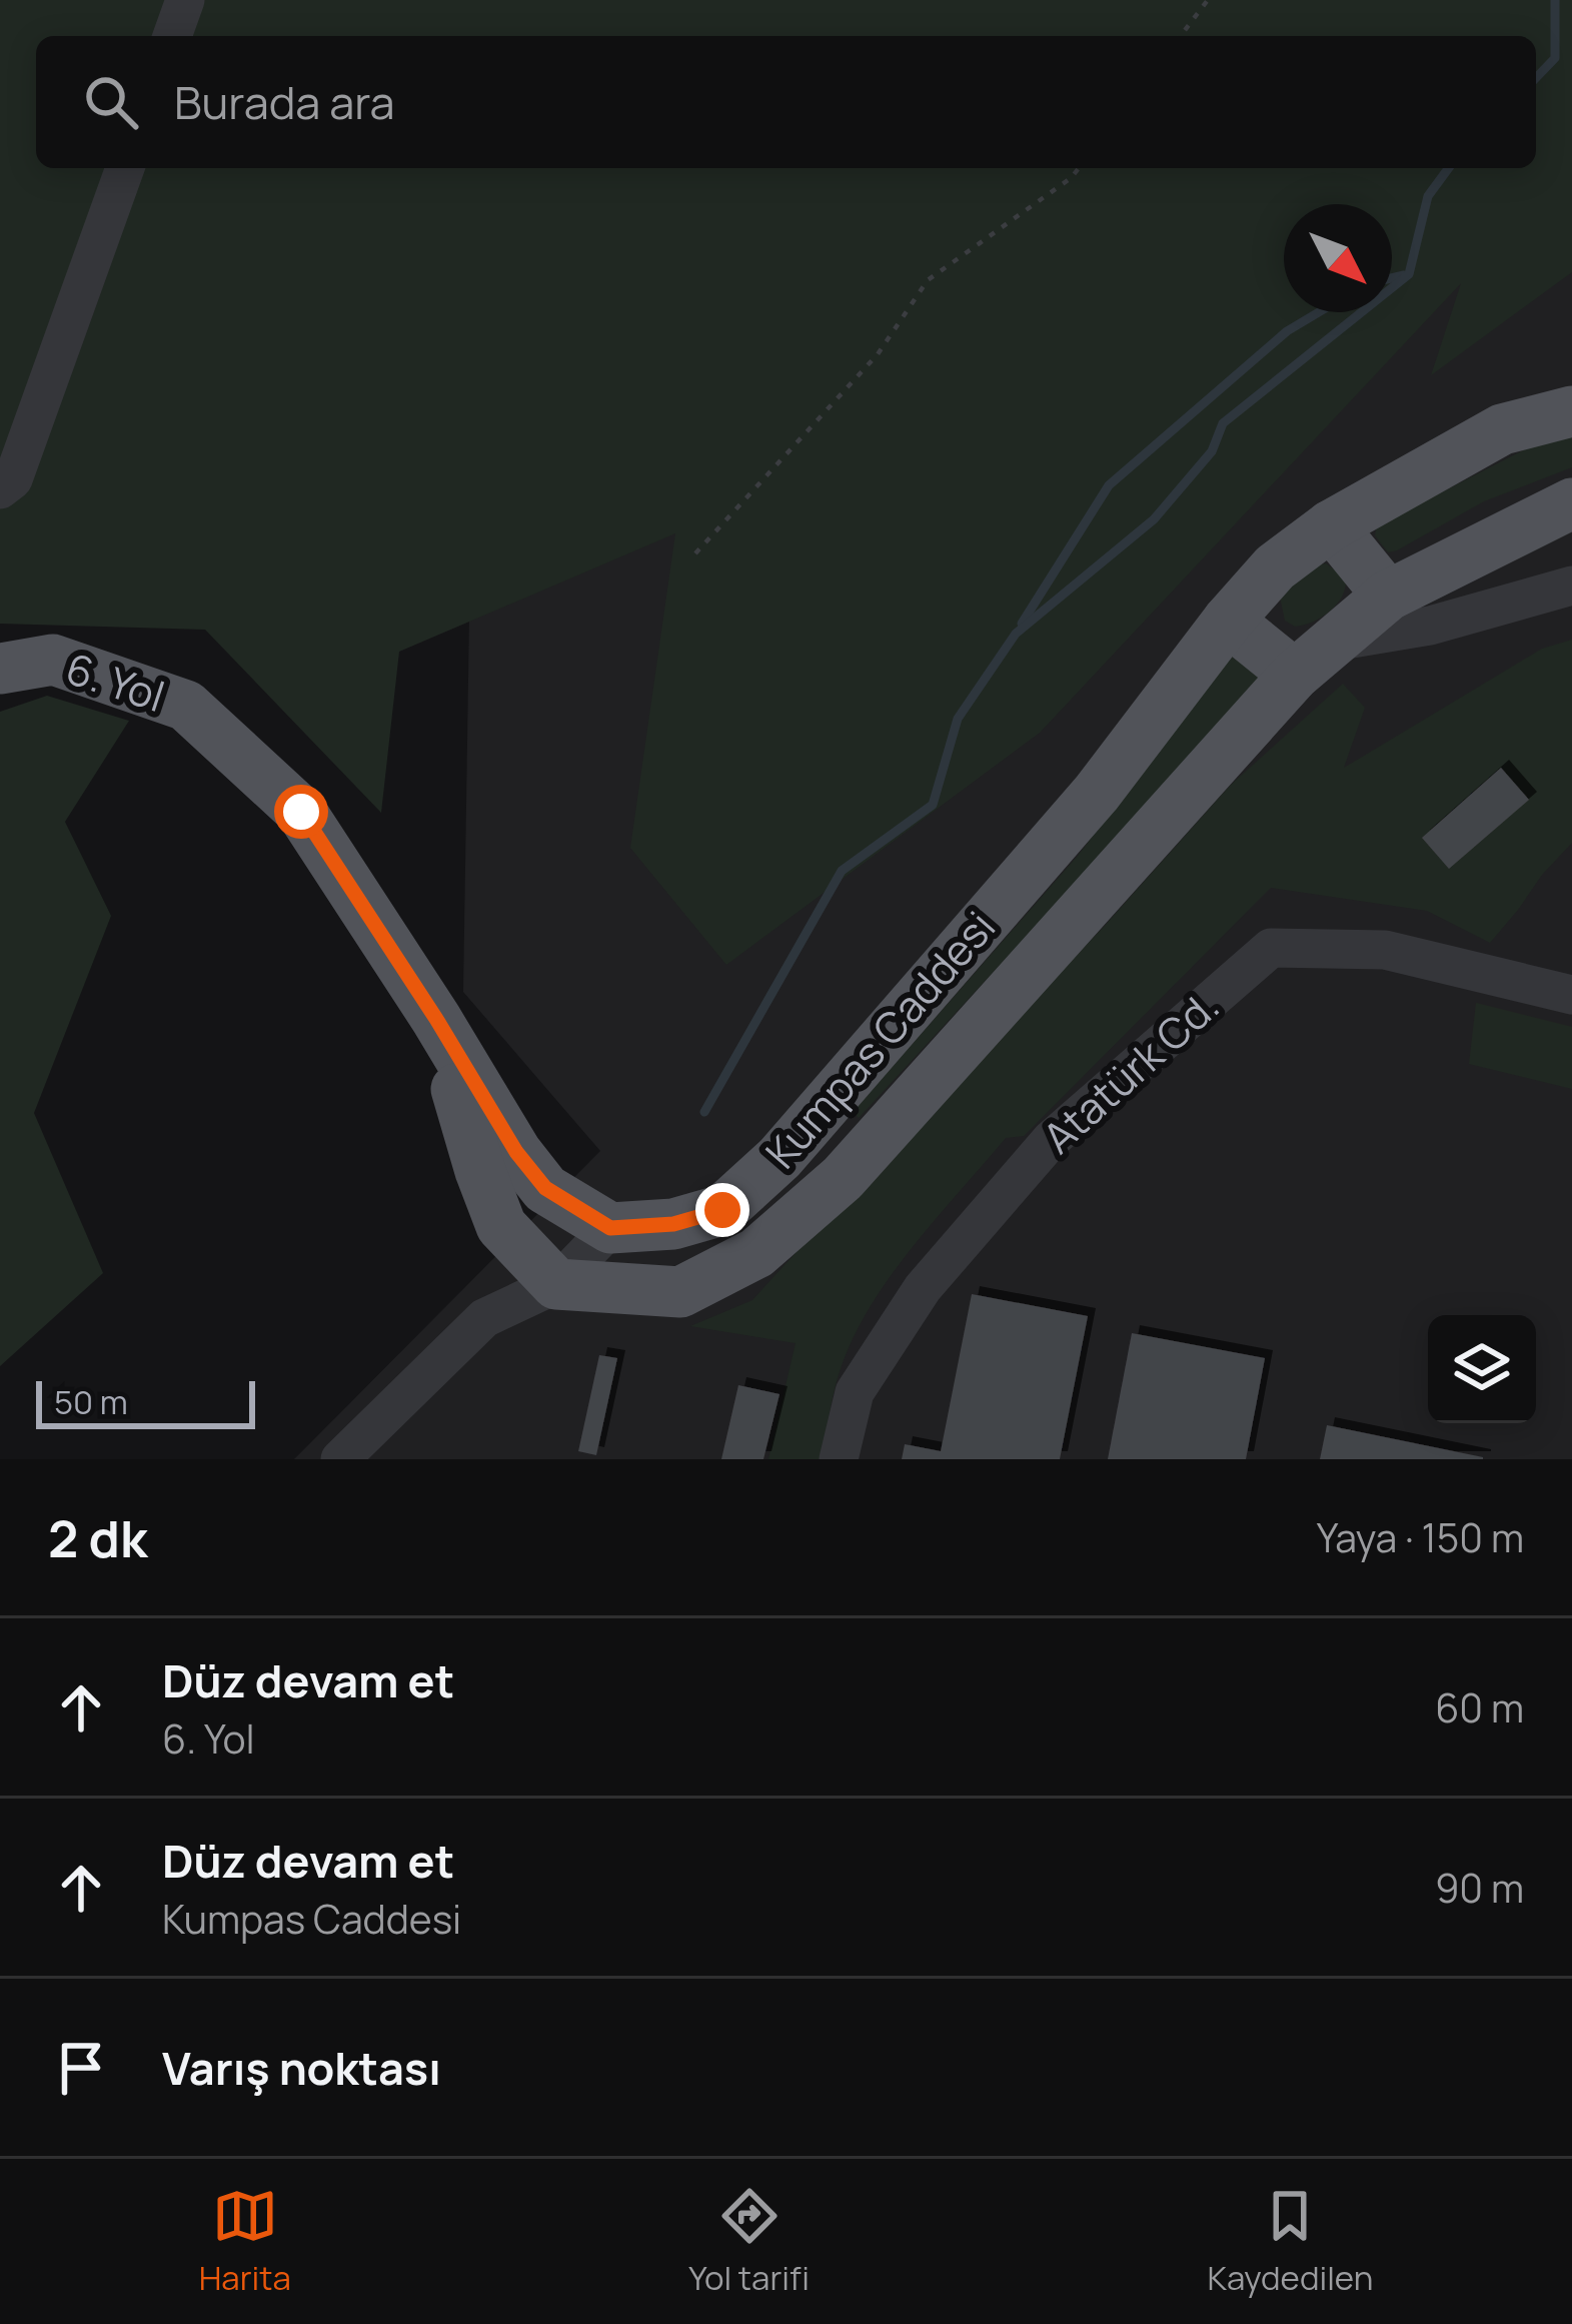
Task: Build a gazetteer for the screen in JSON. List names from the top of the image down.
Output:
{
  "streets": {
    "main road": ["6. Yol", "Kumpas Caddesi"],
    "street": ["Atatürk Cd."]
  },
  "scale_bar": "50 m",
  "north": "bottom right",
  "page": {
    "search": "Burada ara",
    "scale": "50 m",
    "heading": ["2 dk", "Yaya · 150 m"],
    "list": [
      ["Düz devam et", "6. Yol", "60 m"],
      ["Düz devam et", "Kumpas Caddesi", "90 m"],
      "Varış noktası"
    ],
    "nav": ["Harita", "Yol tarifi", "Kaydedilen"]
  }
}
